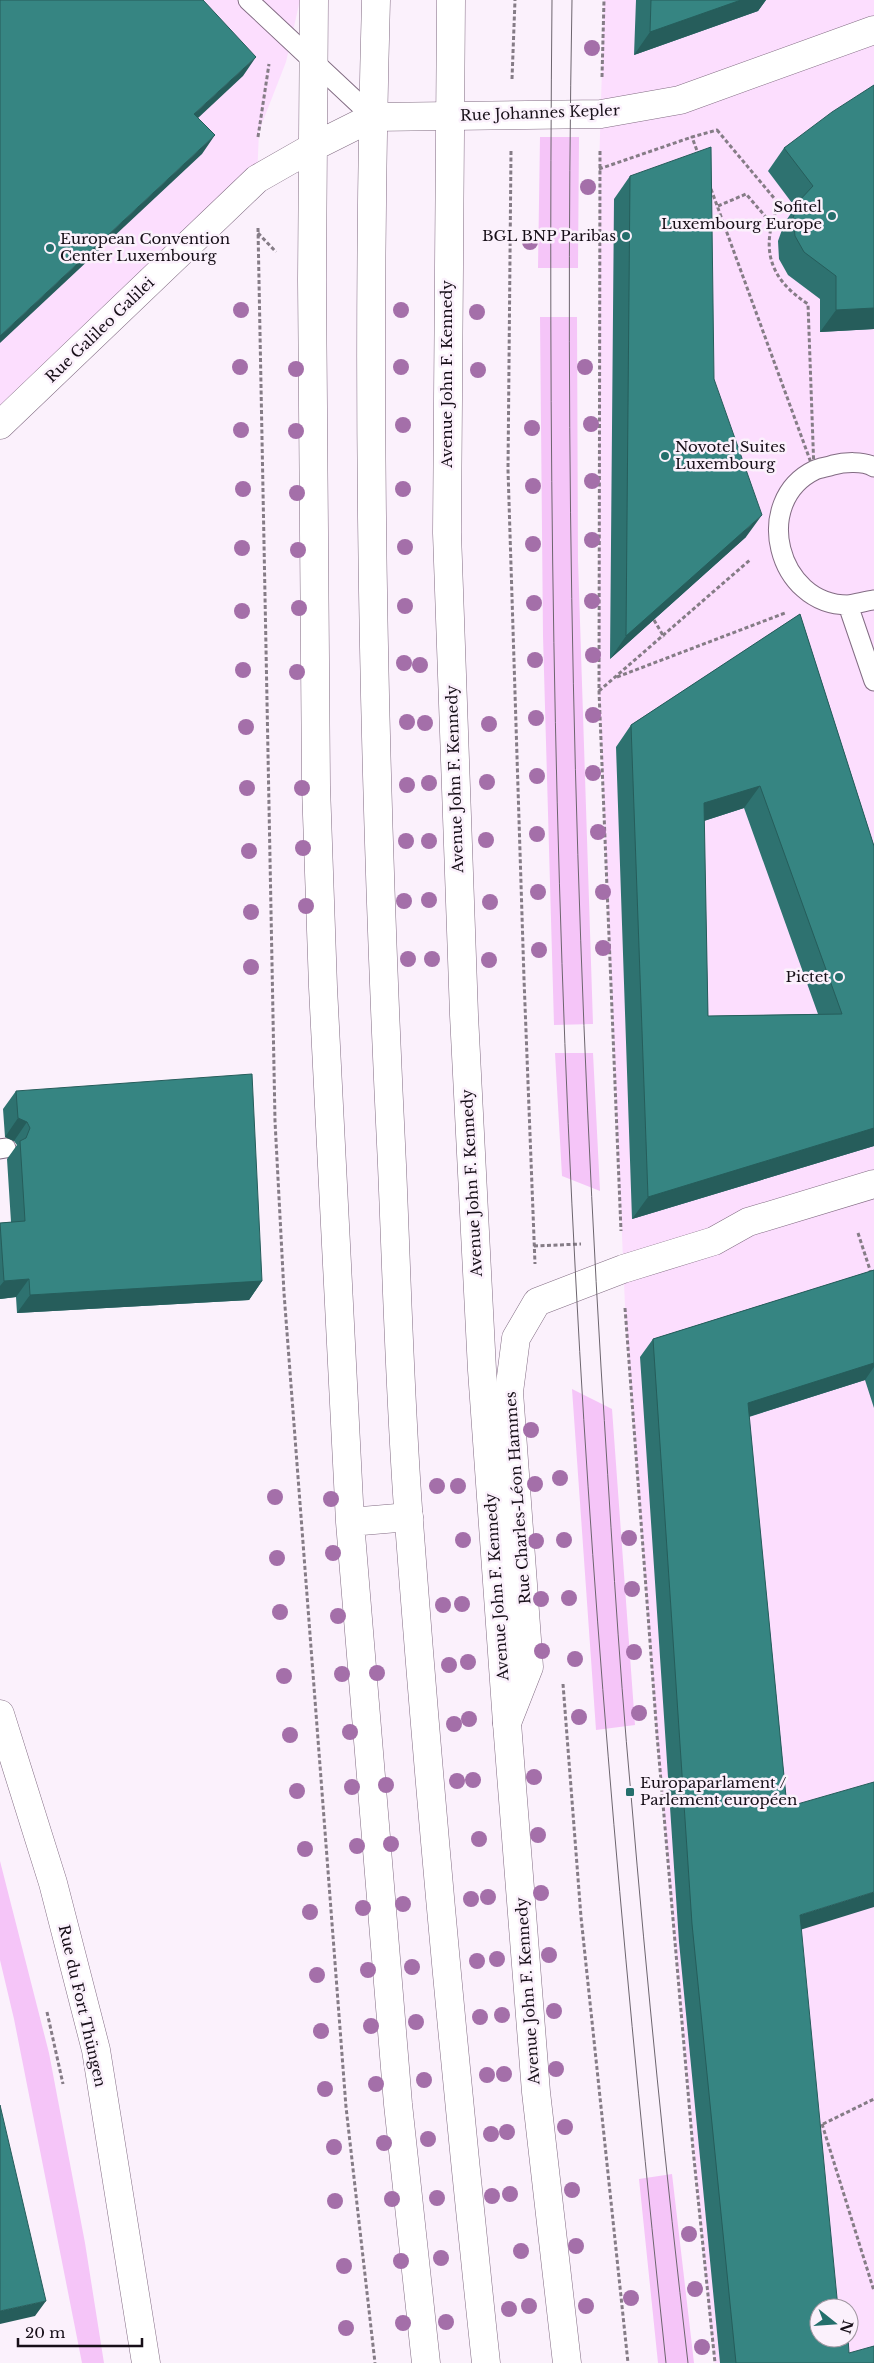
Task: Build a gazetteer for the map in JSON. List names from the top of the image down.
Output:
{
  "streets": {
    "street": [
      "Rue Johannes Kepler",
      "Rue Galileo Galilei",
      "Avenue John F. Kennedy",
      "Rue Charles-Léon Hammes",
      "Rue du Fort Thüngen"
    ]
  },
  "crossings": [
    ["Rue Johannes Kepler", "Rue Galileo Galilei"],
    ["Rue Johannes Kepler", "Avenue John F. Kennedy"],
    ["Avenue John F. Kennedy", "Rue Charles-Léon Hammes"]
  ],
  "places": {
    "other": [
      "Sofitel Luxembourg Europe",
      "BGL BNP Paribas",
      "European Convention Center Luxembourg",
      "Novotel Suites Luxembourg",
      "Pictet"
    ],
    "transit": ["Europaparlament / Parlement européen"]
  },
  "scale_bar": "20 m",
  "north": "right"
}
